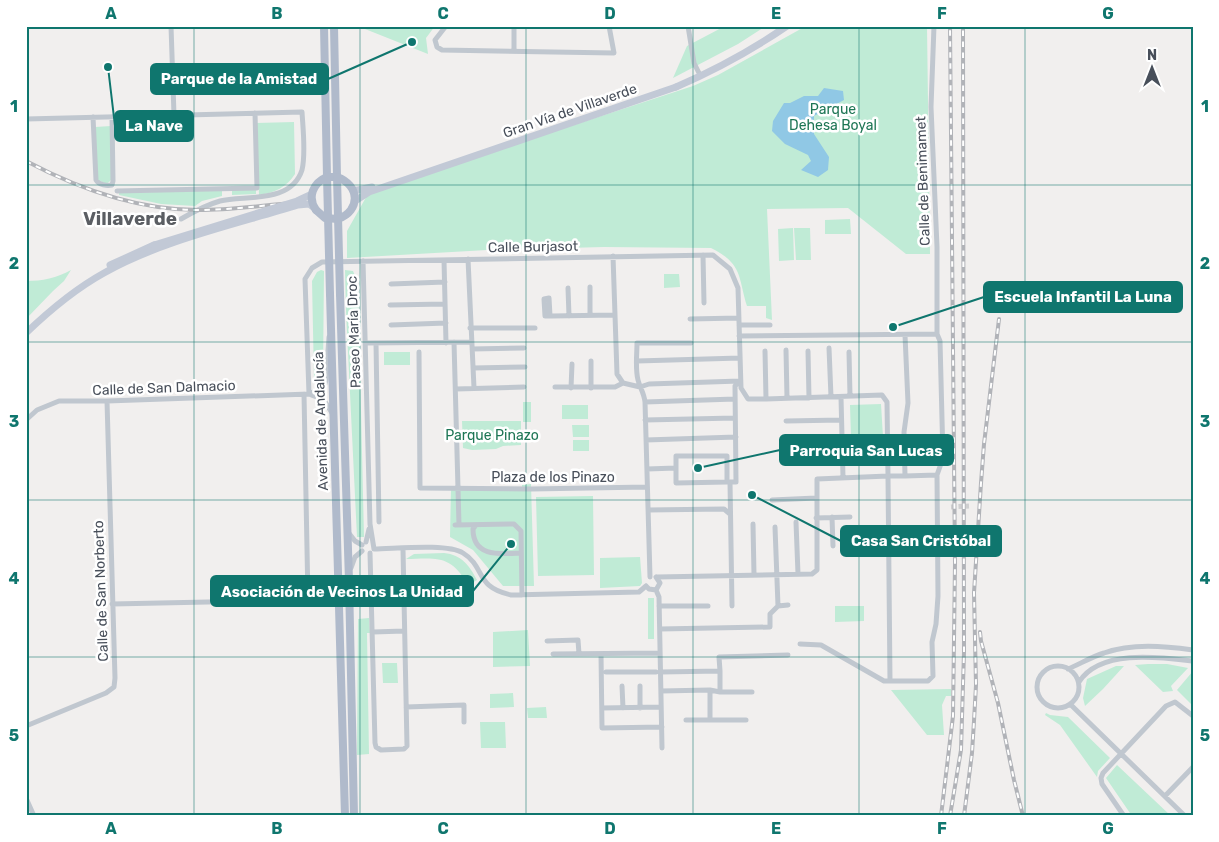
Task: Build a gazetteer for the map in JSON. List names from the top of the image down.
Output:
{
  "streets": {
    "main road": ["Avenida de Andalucía"],
    "street": [
      "Gran Vía de Villaverde",
      "Calle de Benimamet",
      "Calle Burjasot",
      "Paseo María Droc",
      "Calle de San Dalmacio",
      "Plaza de los Pinazo",
      "Calle de San Norberto"
    ]
  },
  "crossings": [
    ["Calle Burjasot", "Paseo María Droc"],
    ["Paseo María Droc", "Calle de San Dalmacio"],
    ["Calle de San Dalmacio", "Calle de San Norberto"]
  ],
  "districts": ["Villaverde"],
  "parks": ["Parque Dehesa Boyal", "Parque Pinazo"],
  "places": [
    "Parque de la Amistad",
    "La Nave",
    "Escuela Infantil La Luna",
    "Parroquia San Lucas",
    "Casa San Cristóbal",
    "Asociación de Vecinos La Unidad"
  ],
  "north": "top",
  "grid": {
    "columns": [
      "A",
      "B",
      "C",
      "D",
      "E",
      "F",
      "G"
    ],
    "rows": [
      "1",
      "2",
      "3",
      "4",
      "5"
    ]
  }
}
